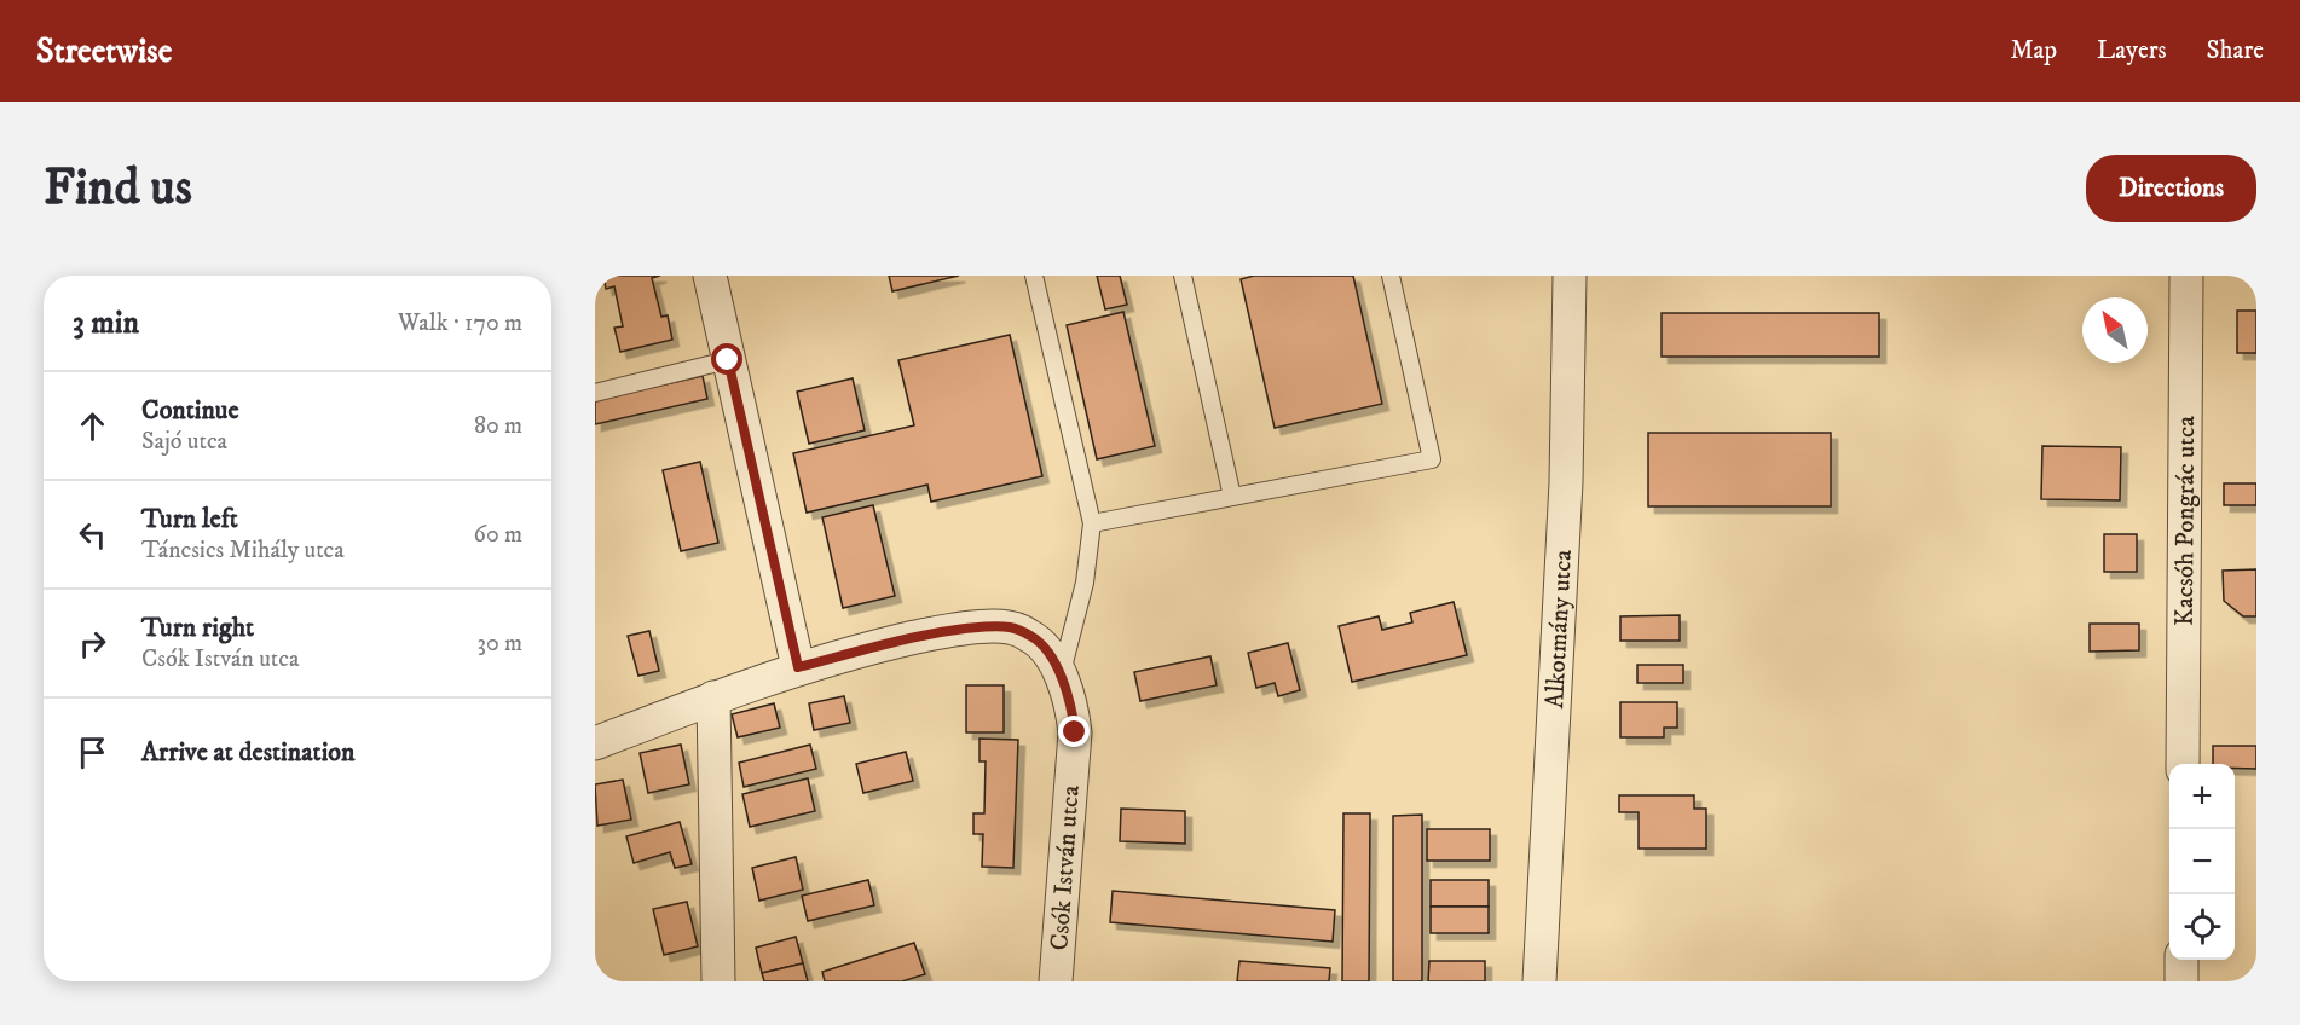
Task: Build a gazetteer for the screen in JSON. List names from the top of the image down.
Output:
{
  "streets": {
    "street": ["Kacsóh Pongrác utca", "Alkotmány utca", "Csók István utca"]
  },
  "north": "top left",
  "page": {
    "header": "Streetwise",
    "nav": ["Map", "Layers", "Share"],
    "buttons": "Directions",
    "title": "Find us",
    "heading": ["3 min", "Walk · 170 m"],
    "list": [
      ["Continue", "Sajó utca", "80 m"],
      ["Turn left", "Táncsics Mihály utca", "60 m"],
      ["Turn right", "Csók István utca", "30 m"],
      "Arrive at destination"
    ],
    "map_buttons": ["+", "−"]
  }
}
